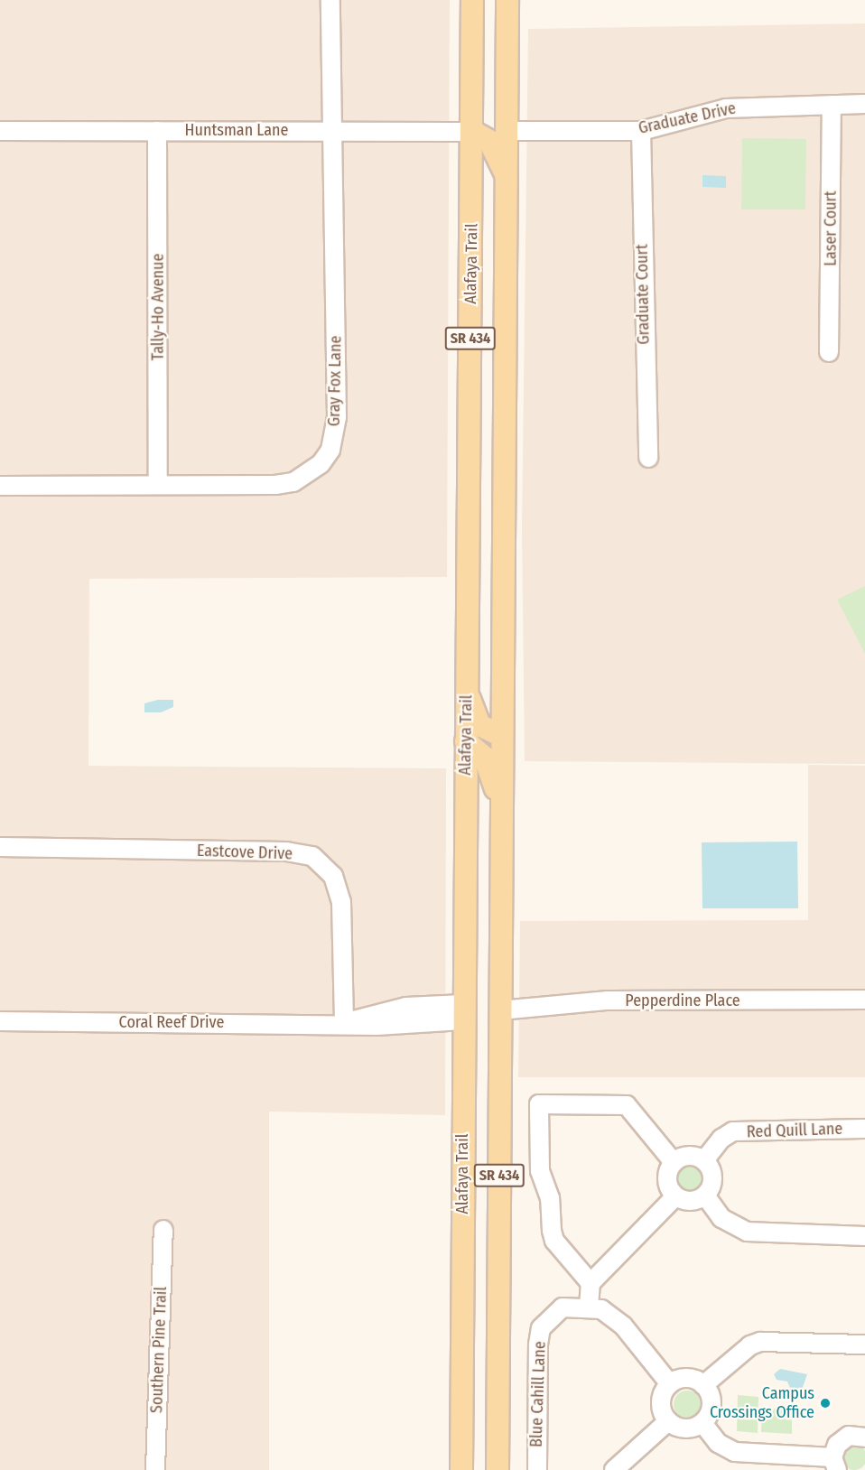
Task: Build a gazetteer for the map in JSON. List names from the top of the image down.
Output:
{
  "streets": {
    "main road": ["Alafaya Trail", "SR 434"],
    "street": [
      "Graduate Drive",
      "Huntsman Lane",
      "Laser Court",
      "Graduate Court",
      "Tally-Ho Avenue",
      "Gray Fox Lane",
      "Eastcove Drive",
      "Pepperdine Place",
      "Coral Reef Drive",
      "Red Quill Lane",
      "Southern Pine Trail",
      "Blue Cahill Lane"
    ]
  },
  "crossings": [
    ["Graduate Drive", "Laser Court"],
    ["Graduate Drive", "Graduate Court"],
    ["Graduate Drive", "SR 434"],
    ["Huntsman Lane", "Alafaya Trail"],
    ["Huntsman Lane", "Tally-Ho Avenue"],
    ["Huntsman Lane", "Gray Fox Lane"],
    ["Alafaya Trail", "Coral Reef Drive"],
    ["Tally-Ho Avenue", "Gray Fox Lane"],
    ["SR 434", "Pepperdine Place"],
    ["Eastcove Drive", "Coral Reef Drive"]
  ],
  "places": ["Campus Crossings Office"]
}
